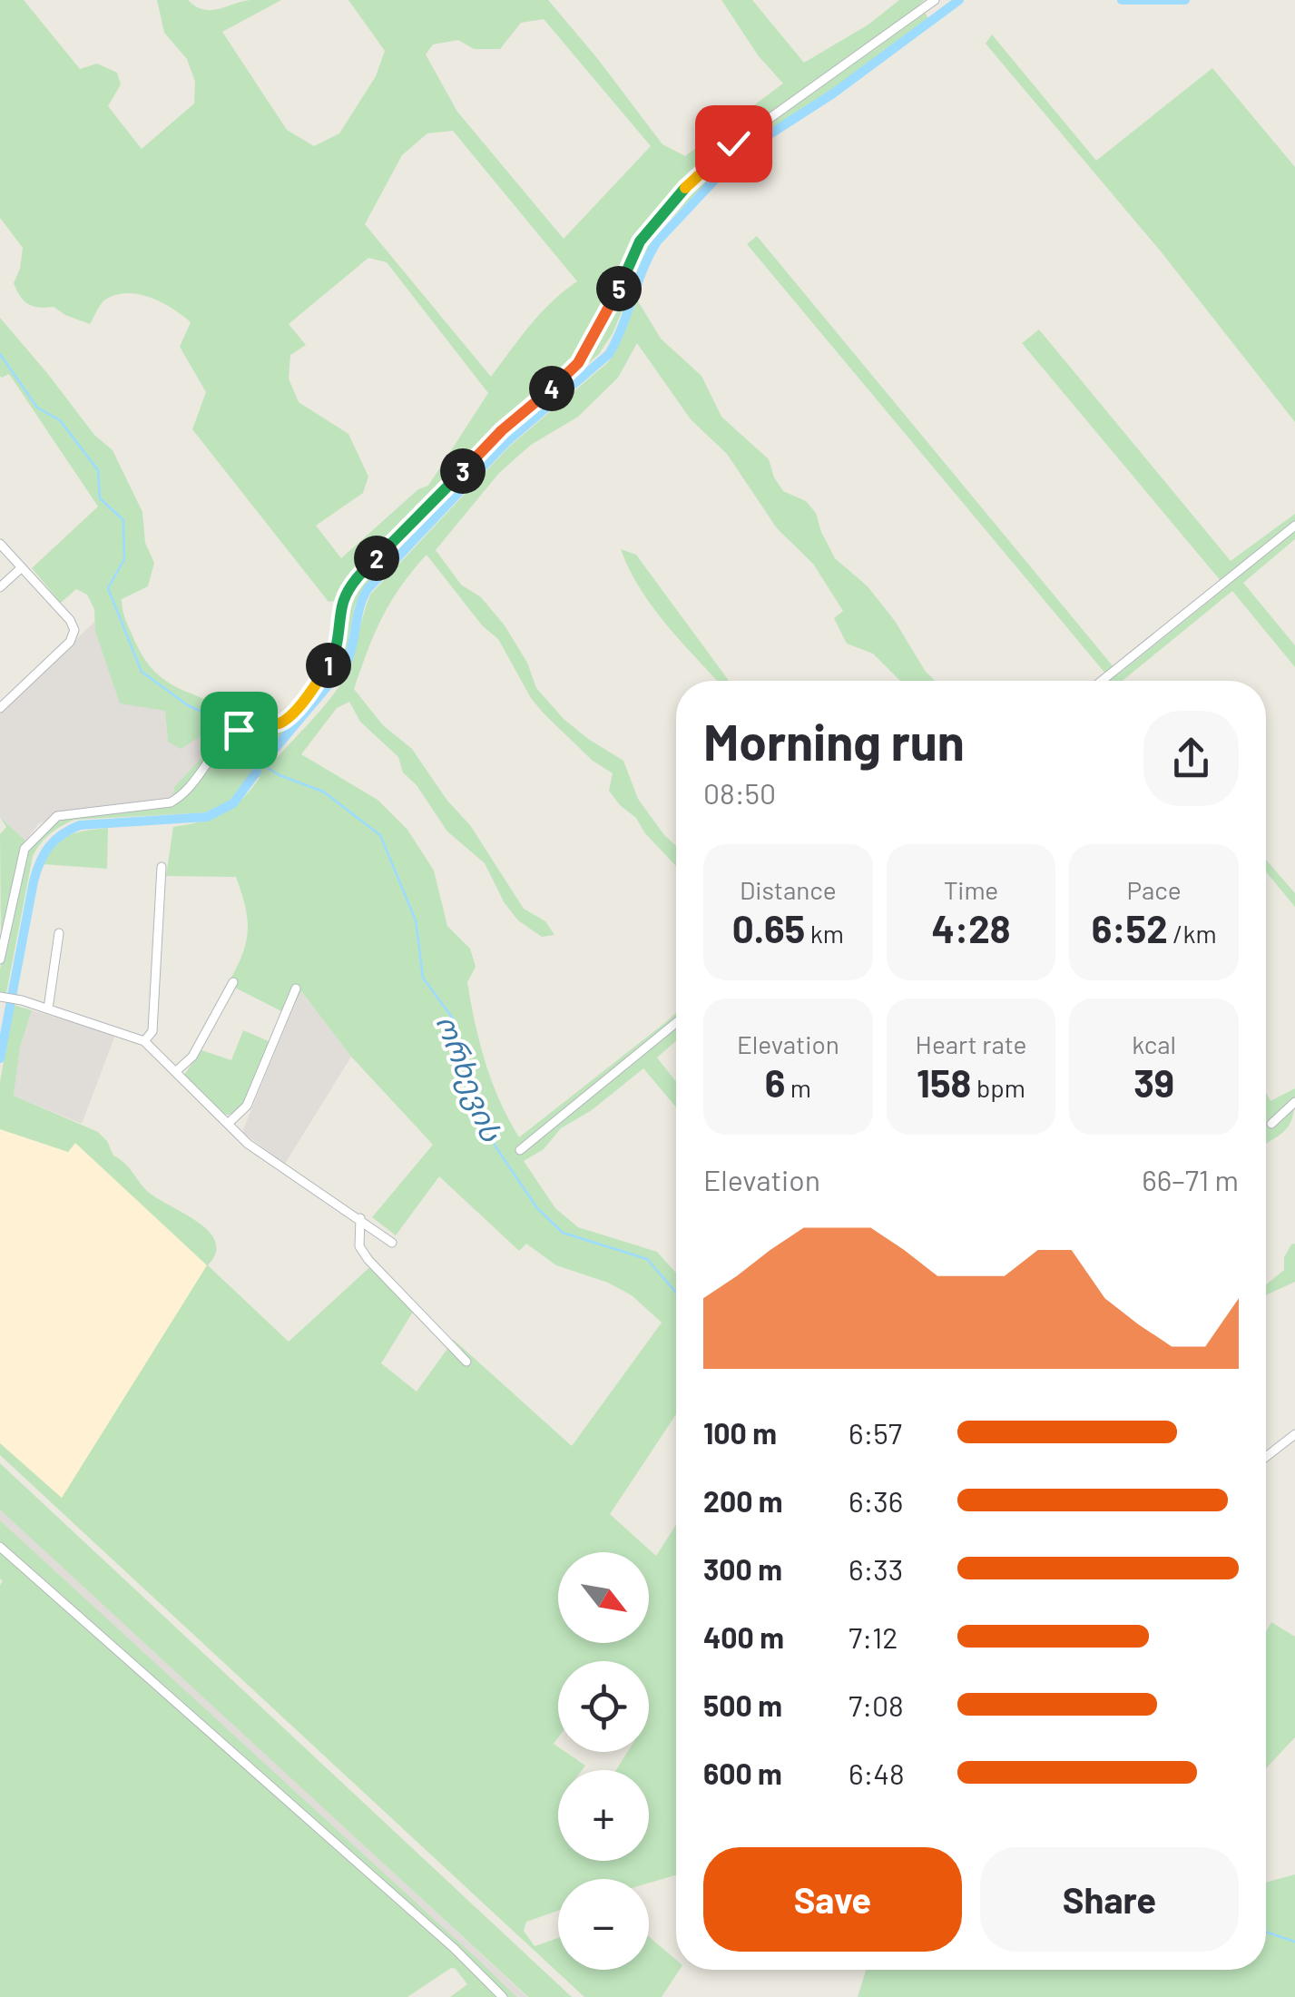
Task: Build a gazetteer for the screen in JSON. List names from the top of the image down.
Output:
{
  "water": ["ორხევის"],
  "north": "bottom right",
  "page": {
    "pins": [
      "5",
      "4",
      "3",
      "2",
      "1"
    ],
    "heading": ["Morning run", "08:50"],
    "stats": [
      ["Distance", "0.65 km"],
      ["Time", "4:28"],
      ["Pace", "6:52 /km"],
      ["Elevation", "6 m"],
      ["Heart rate", "158 bpm"],
      ["kcal", "39"]
    ],
    "chart": ["Elevation", "66–71 m"],
    "list": [
      {
        "name": "100 m",
        "note": "6:57"
      },
      {
        "name": "200 m",
        "note": "6:36"
      },
      {
        "name": "300 m",
        "note": "6:33"
      },
      {
        "name": "400 m",
        "note": "7:12"
      },
      {
        "name": "500 m",
        "note": "7:08"
      },
      {
        "name": "600 m",
        "note": "6:48"
      }
    ],
    "map_buttons": ["+", "−"],
    "buttons": ["Save", "Share"]
  }
}
